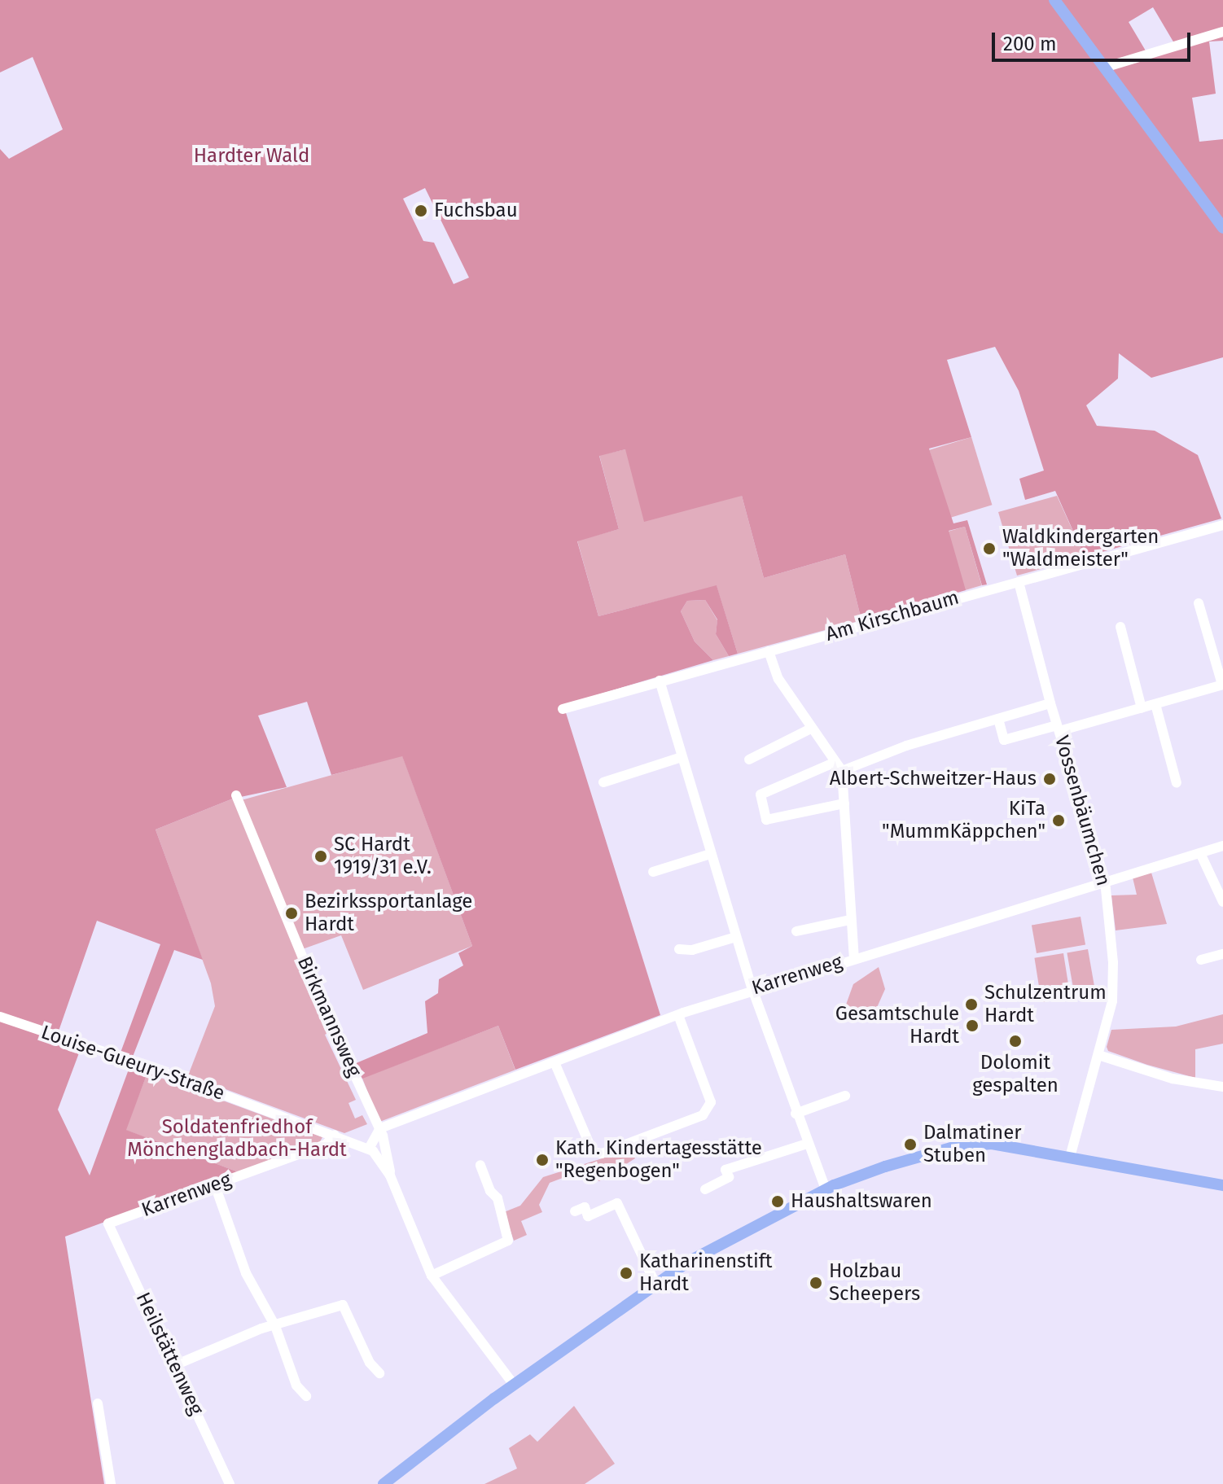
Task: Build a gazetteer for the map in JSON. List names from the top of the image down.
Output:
{
  "streets": {
    "street": [
      "Am Kirschbaum",
      "Vossenbäumchen",
      "Karrenweg",
      "Birkmannsweg",
      "Louise-Gueury-Straße",
      "Heilstättenweg"
    ]
  },
  "crossings": [
    ["Am Kirschbaum", "Vossenbäumchen"],
    ["Vossenbäumchen", "Karrenweg"],
    ["Karrenweg", "Birkmannsweg"],
    ["Karrenweg", "Louise-Gueury-Straße"],
    ["Karrenweg", "Heilstättenweg"]
  ],
  "parks": ["Hardter Wald", "Soldatenfriedhof Mönchengladbach-Hardt"],
  "places": [
    "Fuchsbau",
    "Waldkindergarten \"Waldmeister\"",
    "Albert-Schweitzer-Haus",
    "KiTa \"MummKäppchen\"",
    "SC Hardt 1919/31 e.V.",
    "Bezirkssportanlage Hardt",
    "Schulzentrum Hardt",
    "Gesamtschule Hardt",
    "Dolomit gespalten",
    "Dalmatiner Stuben",
    "Kath. Kindertagesstätte \"Regenbogen\"",
    "Haushaltswaren",
    "Katharinenstift Hardt",
    "Holzbau Scheepers"
  ],
  "scale_bar": "200 m"
}
